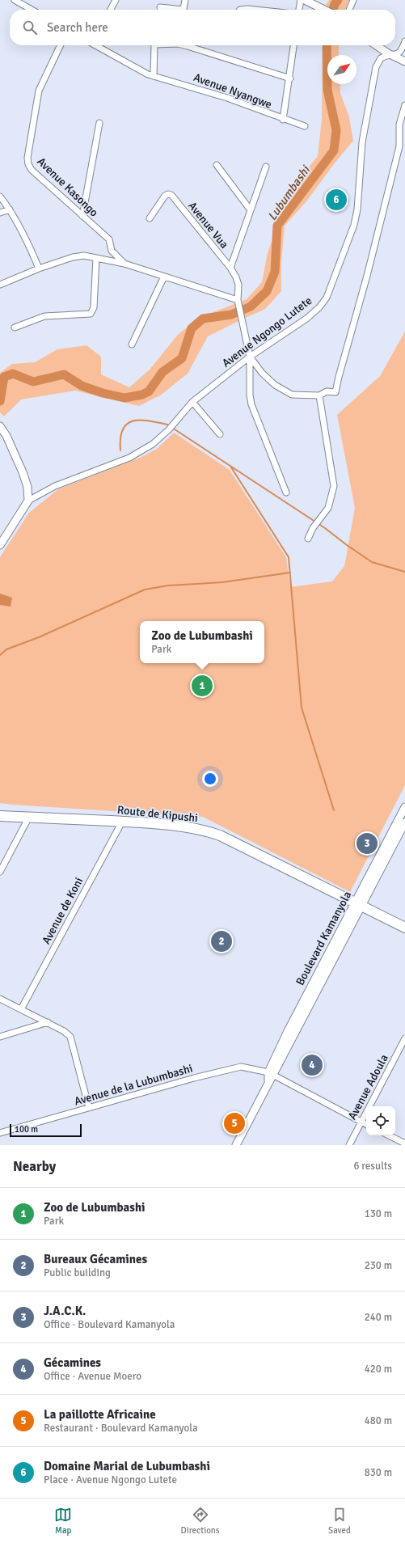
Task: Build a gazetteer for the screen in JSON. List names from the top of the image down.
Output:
{
  "streets": {
    "highway": ["Route de Kipushi"],
    "main road": ["Avenue Ngongo Lutete", "Boulevard Kamanyola"],
    "street": [
      "Avenue Nyangwe",
      "Avenue Kasongo",
      "Avenue Vua",
      "Avenue de Koni",
      "Avenue de la Lubumbashi",
      "Avenue Adoula"
    ]
  },
  "crossings": [
    ["Avenue Vua", "Avenue Ngongo Lutete"],
    ["Route de Kipushi", "Avenue de Koni"],
    ["Route de Kipushi", "Boulevard Kamanyola"],
    ["Boulevard Kamanyola", "Avenue de la Lubumbashi"],
    ["Avenue de la Lubumbashi", "Avenue Adoula"]
  ],
  "water": ["Lubumbashi"],
  "scale_bar": "100 m",
  "north": "top right",
  "page": {
    "search": "Search here",
    "pins": [
      "6",
      "1",
      "3",
      "2",
      "4",
      "5"
    ],
    "popup": ["Zoo de Lubumbashi", "Park"],
    "scale": "100 m",
    "heading": ["Nearby", "6 results"],
    "list": [
      {
        "mark": "1",
        "name": "Zoo de Lubumbashi",
        "note": "Park",
        "value": "130 m"
      },
      {
        "mark": "2",
        "name": "Bureaux Gécamines",
        "note": "Public building",
        "value": "230 m"
      },
      {
        "mark": "3",
        "name": "J.A.C.K.",
        "note": "Office · Boulevard Kamanyola",
        "value": "240 m"
      },
      {
        "mark": "4",
        "name": "Gécamines",
        "note": "Office · Avenue Moero",
        "value": "420 m"
      },
      {
        "mark": "5",
        "name": "La paillotte Africaine",
        "note": "Restaurant · Boulevard Kamanyola",
        "value": "480 m"
      },
      {
        "mark": "6",
        "name": "Domaine Marial de Lubumbashi",
        "note": "Place · Avenue Ngongo Lutete",
        "value": "830 m"
      }
    ],
    "nav": ["Map", "Directions", "Saved"]
  }
}
